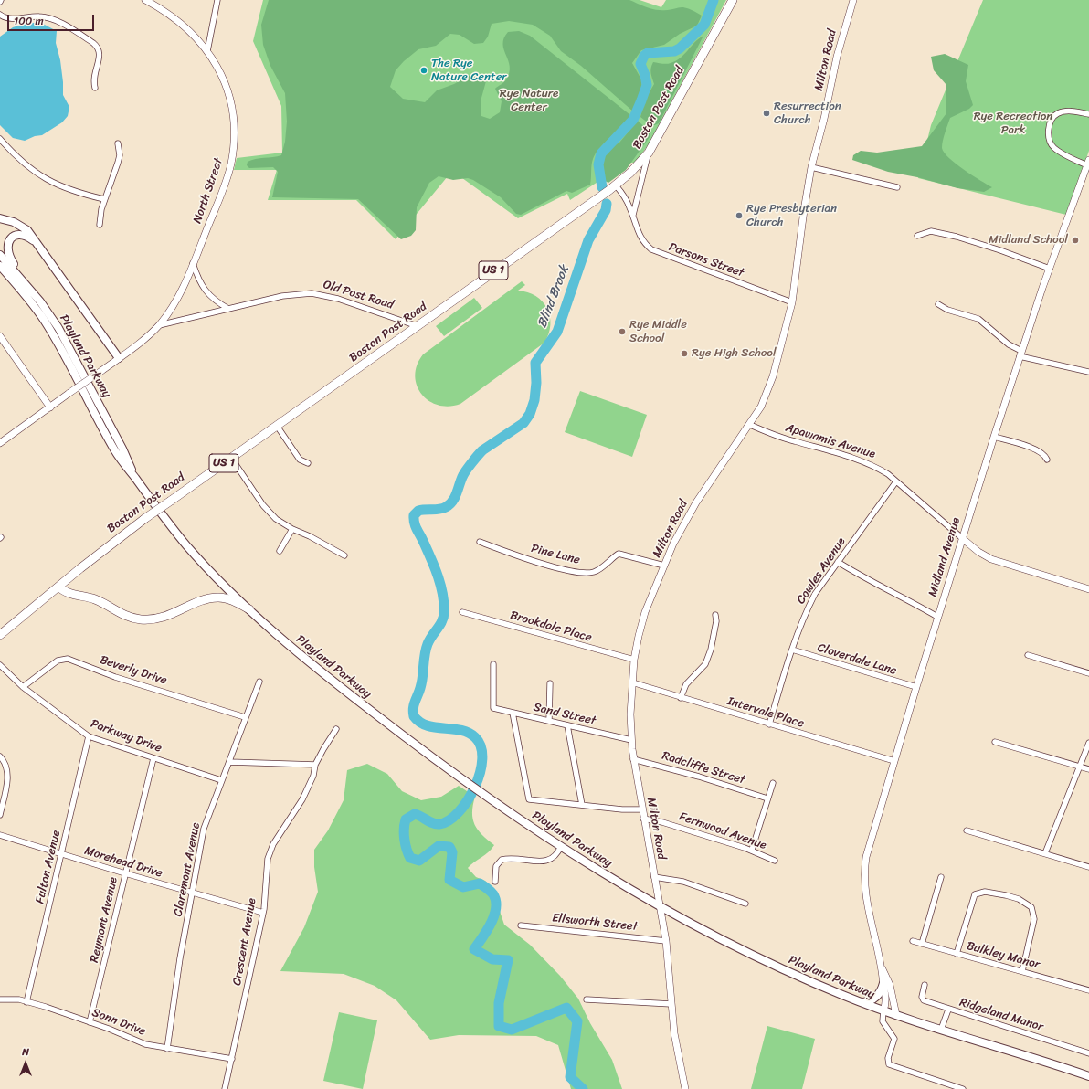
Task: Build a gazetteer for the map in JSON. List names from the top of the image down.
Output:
{
  "streets": {
    "main road": ["Boston Post Road", "US 1", "Playland Parkway"],
    "street": [
      "Milton Road",
      "North Street",
      "Parsons Street",
      "Old Post Road",
      "Apawamis Avenue",
      "Pine Lane",
      "Midland Avenue",
      "Cowles Avenue",
      "Brookdale Place",
      "Cloverdale Lane",
      "Beverly Drive",
      "Intervale Place",
      "Sand Street",
      "Parkway Drive",
      "Radcliffe Street",
      "Fernwood Avenue",
      "Morehead Drive",
      "Fulton Avenue",
      "Claremont Avenue",
      "Reymont Avenue",
      "Ellsworth Street",
      "Crescent Avenue",
      "Bulkley Manor",
      "Ridgeland Manor",
      "Sonn Drive"
    ]
  },
  "crossings": [
    ["Milton Road", "Parsons Street"],
    ["Milton Road", "Playland Parkway"],
    ["Milton Road", "Apawamis Avenue"],
    ["Milton Road", "Pine Lane"],
    ["Milton Road", "Brookdale Place"],
    ["Milton Road", "Intervale Place"],
    ["Milton Road", "Sand Street"],
    ["Milton Road", "Radcliffe Street"],
    ["Milton Road", "Fernwood Avenue"],
    ["Milton Road", "Ellsworth Street"],
    ["Boston Post Road", "Parsons Street"],
    ["Boston Post Road", "Old Post Road"],
    ["North Street", "Old Post Road"],
    ["Playland Parkway", "Midland Avenue"],
    ["Apawamis Avenue", "Midland Avenue"],
    ["Apawamis Avenue", "Cowles Avenue"],
    ["Midland Avenue", "Cloverdale Lane"],
    ["Midland Avenue", "Intervale Place"],
    ["Cowles Avenue", "Cloverdale Lane"],
    ["Cowles Avenue", "Intervale Place"],
    ["Beverly Drive", "Parkway Drive"],
    ["Beverly Drive", "Claremont Avenue"],
    ["Parkway Drive", "Fulton Avenue"],
    ["Parkway Drive", "Claremont Avenue"],
    ["Parkway Drive", "Reymont Avenue"],
    ["Morehead Drive", "Fulton Avenue"],
    ["Morehead Drive", "Claremont Avenue"],
    ["Morehead Drive", "Reymont Avenue"],
    ["Morehead Drive", "Crescent Avenue"],
    ["Fulton Avenue", "Sonn Drive"],
    ["Claremont Avenue", "Sonn Drive"],
    ["Reymont Avenue", "Sonn Drive"],
    ["Crescent Avenue", "Sonn Drive"]
  ],
  "water": ["Blind Brook"],
  "parks": ["Rye Nature Center", "Rye Recreation Park"],
  "places": [
    "The Rye Nature Center",
    "Resurrection Church",
    "Rye Presbyterian Church",
    "Midland School",
    "Rye Middle School",
    "Rye High School"
  ],
  "scale_bar": "100 m",
  "north": "top"
}
